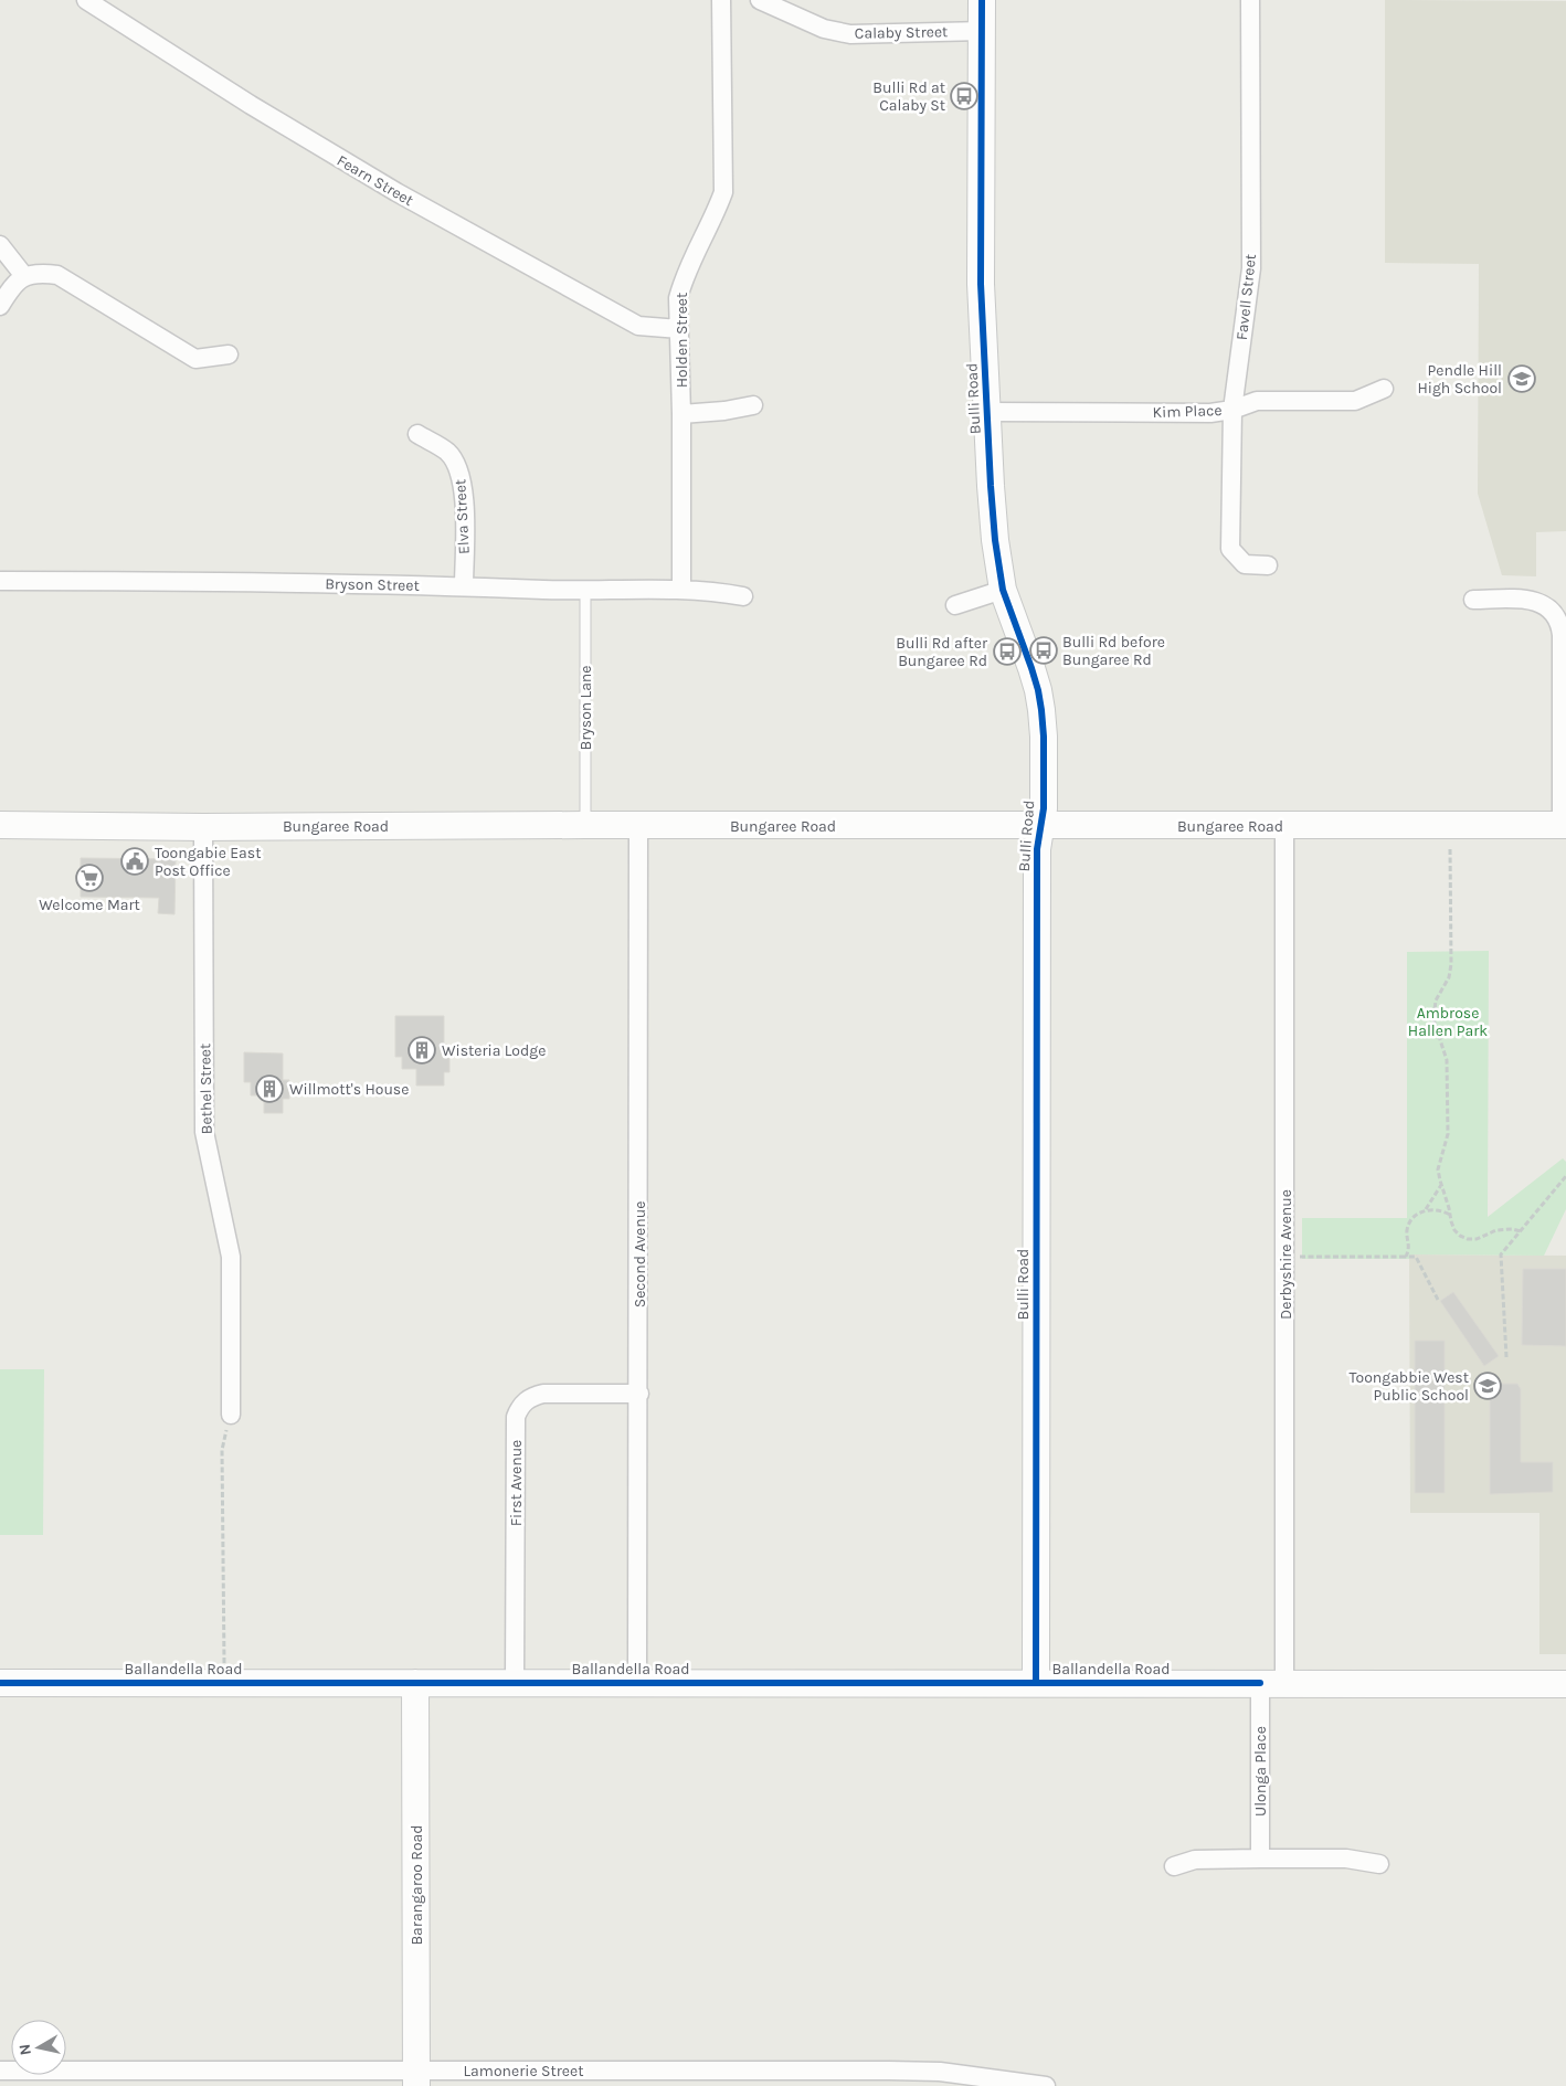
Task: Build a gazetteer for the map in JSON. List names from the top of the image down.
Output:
{
  "streets": {
    "street": [
      "Calaby Street",
      "Fearn Street",
      "Favell Street",
      "Holden Street",
      "Bulli Road",
      "Kim Place",
      "Elva Street",
      "Bryson Street",
      "Bungaree Road",
      "Bethel Street",
      "Second Avenue",
      "Derbyshire Avenue",
      "First Avenue",
      "Ballandella Road",
      "Ulonga Place",
      "Barangaroo Road",
      "Lamonerie Street"
    ],
    "lane": ["Bryson Lane"]
  },
  "crossings": [
    ["Calaby Street", "Bulli Road"],
    ["Fearn Street", "Holden Street"],
    ["Favell Street", "Kim Place"],
    ["Holden Street", "Bryson Street"],
    ["Bulli Road", "Kim Place"],
    ["Bulli Road", "Bungaree Road"],
    ["Bulli Road", "Ballandella Road"],
    ["Elva Street", "Bryson Street"],
    ["Bryson Street", "Bryson Lane"],
    ["Bryson Lane", "Bungaree Road"],
    ["Bungaree Road", "Bethel Street"],
    ["Bungaree Road", "Second Avenue"],
    ["Bungaree Road", "Derbyshire Avenue"],
    ["Second Avenue", "First Avenue"],
    ["Second Avenue", "Ballandella Road"],
    ["Derbyshire Avenue", "Ballandella Road"],
    ["Derbyshire Avenue", "Ulonga Place"],
    ["First Avenue", "Ballandella Road"],
    ["Ballandella Road", "Ulonga Place"],
    ["Ballandella Road", "Barangaroo Road"],
    ["Barangaroo Road", "Lamonerie Street"]
  ],
  "parks": ["Ambrose Hallen Park"],
  "places": {
    "bus stop": ["Bulli Rd at Calaby St", "Bulli Rd before Bungaree Rd", "Bulli Rd after Bungaree Rd"],
    "school or university": ["Pendle Hill High School", "Toongabbie West Public School"],
    "public building": ["Toongabie East Post Office"],
    "supermarket": ["Welcome Mart"],
    "building": ["Wisteria Lodge", "Willmott's House"]
  },
  "north": "left"
}
